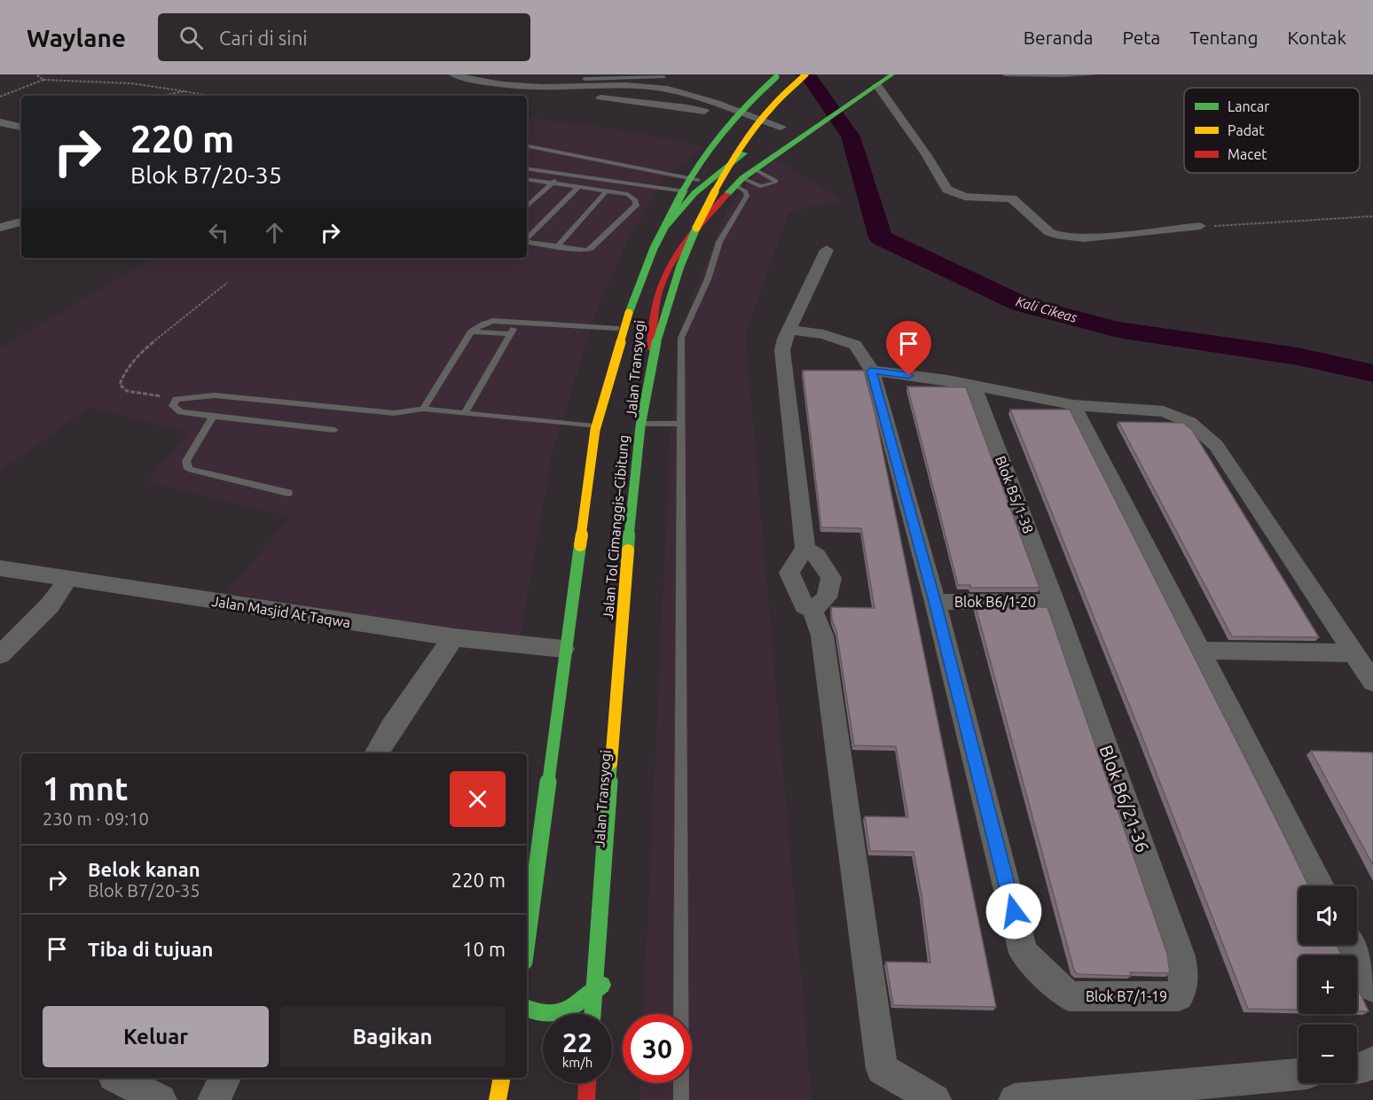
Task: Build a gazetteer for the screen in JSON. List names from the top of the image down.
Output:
{
  "streets": {
    "highway": ["Jalan Transyogi", "Jalan Tol Cimanggis–Cibitung"],
    "street": [
      "Blok B5/1-38",
      "Blok B6/1-20",
      "Jalan Masjid At Taqwa",
      "Blok B6/21-36",
      "Blok B7/1-19"
    ]
  },
  "crossings": [
    ["Jalan Transyogi", "Jalan Masjid At Taqwa"],
    ["Blok B5/1-38", "Blok B6/1-20"],
    ["Blok B5/1-38", "Blok B6/21-36"],
    ["Blok B6/1-20", "Blok B6/21-36"],
    ["Blok B6/1-20", "Blok B7/1-19"],
    ["Blok B6/21-36", "Blok B7/1-19"]
  ],
  "water": ["Kali Cikeas"],
  "legend": ["Lancar", "Padat", "Macet"],
  "page": {
    "header": "Waylane",
    "search": "Cari di sini",
    "nav": [
      "Beranda",
      "Peta",
      "Tentang",
      "Kontak"
    ],
    "turn": ["220 m", "Blok B7/20-35"],
    "heading": ["1 mnt", "230 m · 09:10"],
    "list": [
      {
        "name": "Belok kanan",
        "note": "Blok B7/20-35",
        "value": "220 m"
      },
      {
        "name": "Tiba di tujuan",
        "value": "10 m"
      }
    ],
    "map_buttons": ["+", "−"],
    "buttons": ["Keluar", "Bagikan"],
    "speed": "22 km/h",
    "limit": "30"
  }
}
